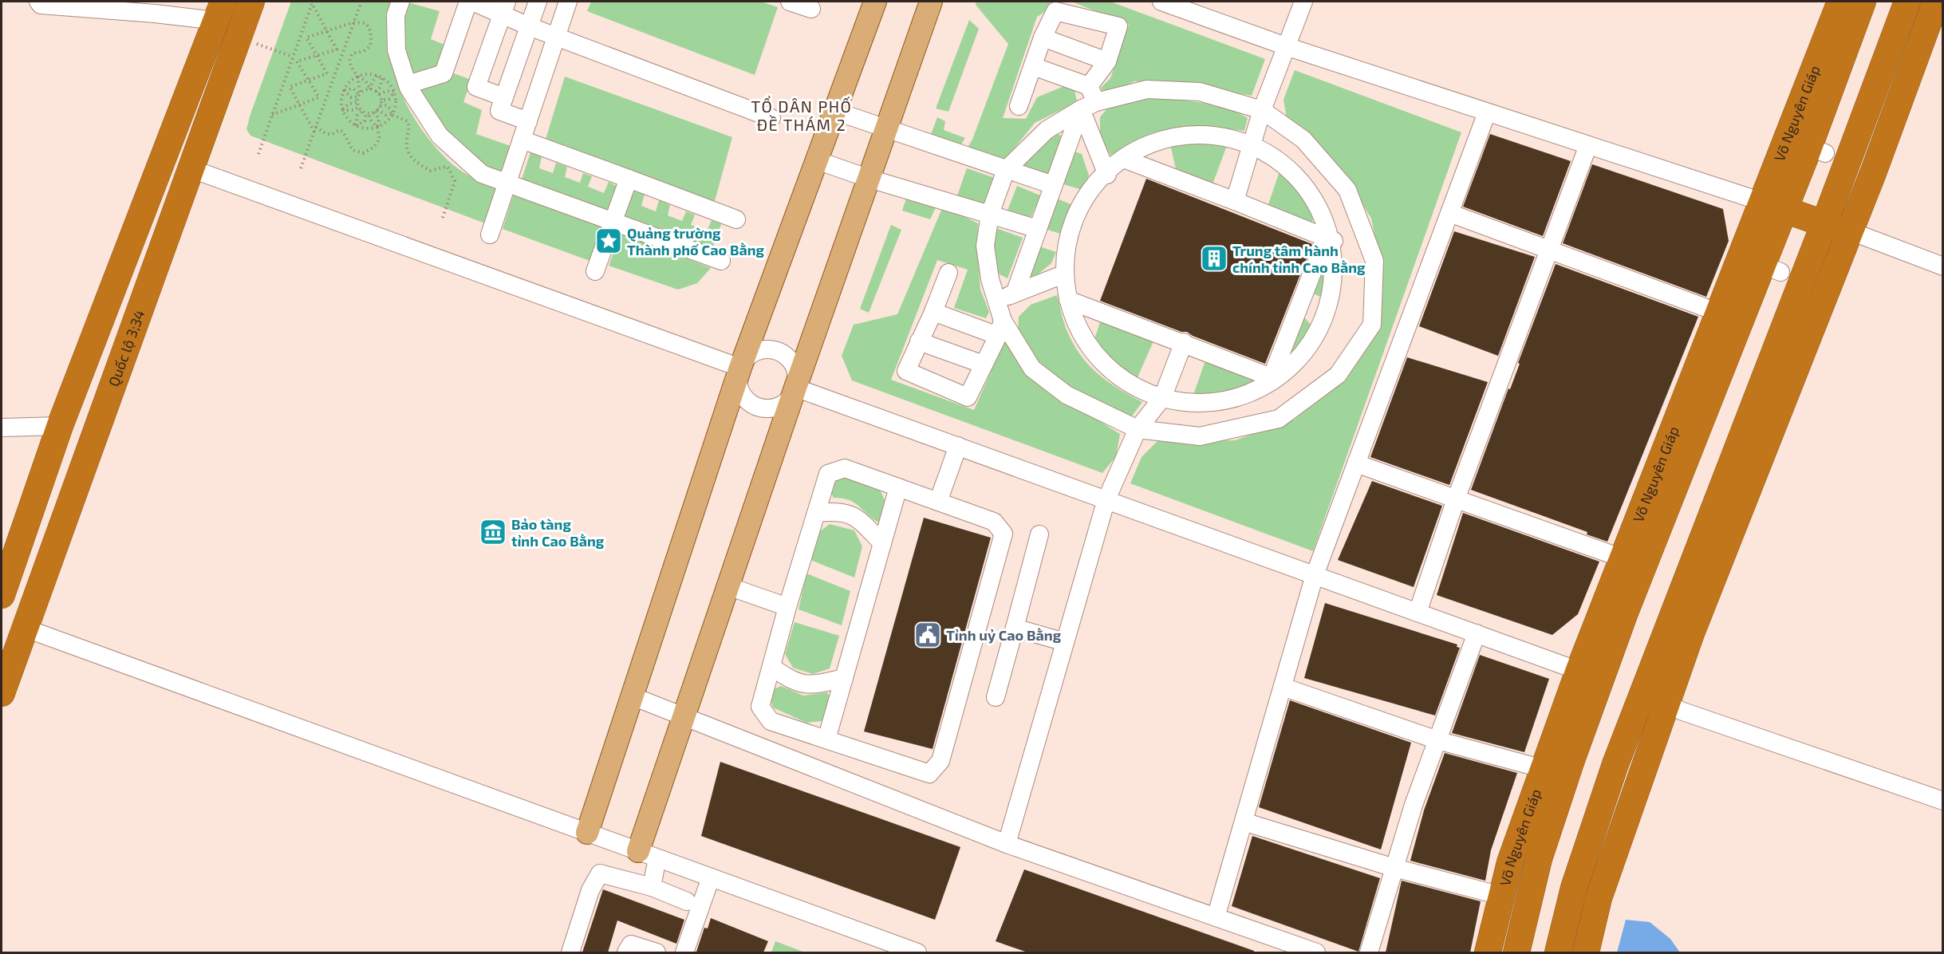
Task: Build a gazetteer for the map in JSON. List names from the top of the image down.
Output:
{
  "streets": {
    "highway": ["Võ Nguyên Giáp", "Quốc lộ 3;34"]
  },
  "districts": ["TỔ DÂN PHỐ ĐỀ THÁM 2"],
  "places": {
    "place": ["Quảng trường Thành phố Cao Bằng"],
    "building": ["Trung tâm hành chính tỉnh Cao Bằng"],
    "museum": ["Bảo tàng tỉnh Cao Bằng"],
    "public building": ["Tỉnh uỷ Cao Bằng"]
  }
}
